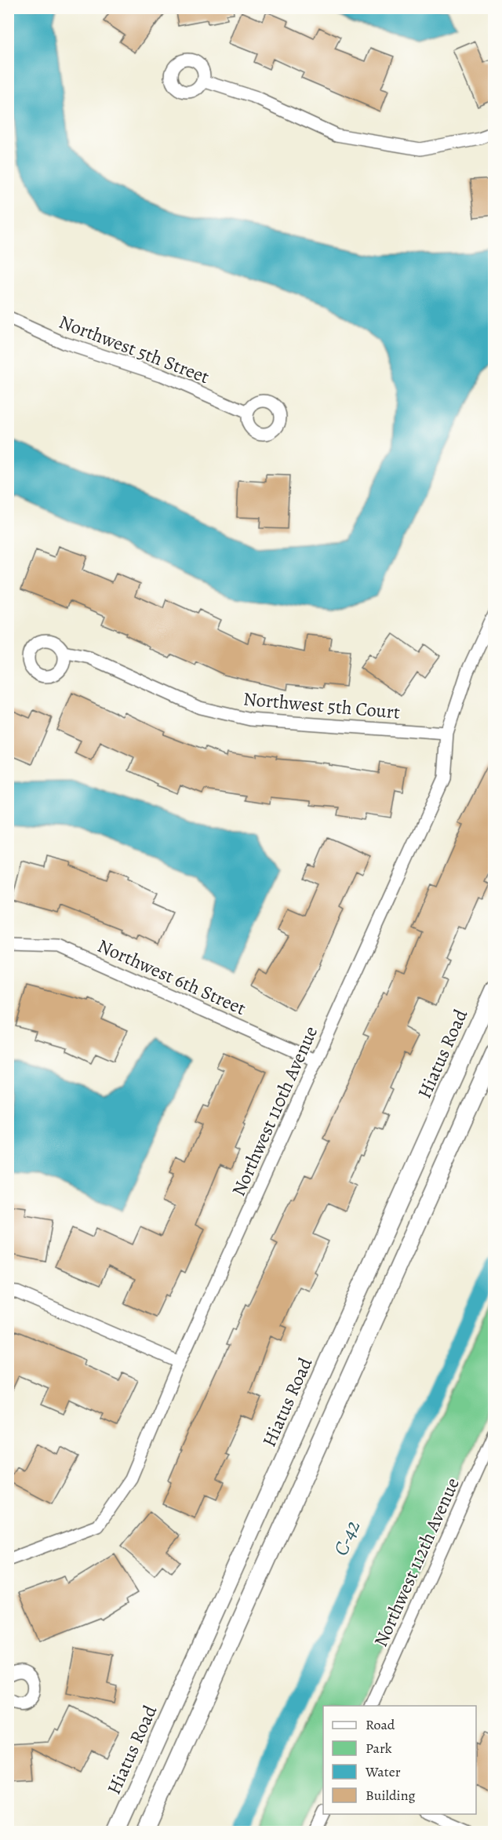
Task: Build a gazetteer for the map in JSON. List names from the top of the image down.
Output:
{
  "streets": {
    "main road": ["Hiatus Road"],
    "street": [
      "Northwest 5th Street",
      "Northwest 5th Court",
      "Northwest 6th Street",
      "Northwest 110th Avenue",
      "Northwest 112th Avenue"
    ]
  },
  "crossings": [
    ["Northwest 5th Court", "Northwest 110th Avenue"],
    ["Northwest 6th Street", "Northwest 110th Avenue"]
  ],
  "water": ["C-42"],
  "legend": [
    "Road",
    "Park",
    "Water",
    "Building"
  ]
}
